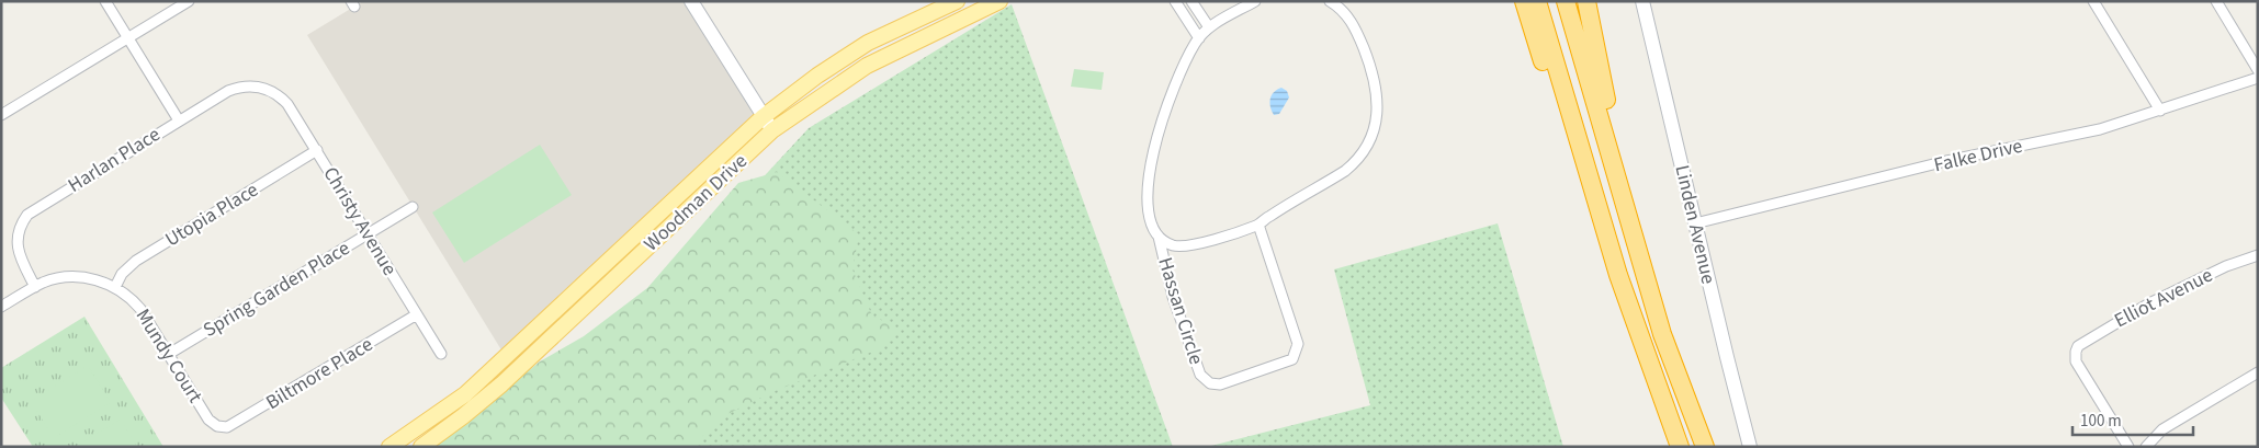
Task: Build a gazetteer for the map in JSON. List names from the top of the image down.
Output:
{
  "streets": {
    "main road": ["Woodman Drive", "Linden Avenue"],
    "street": [
      "Falke Drive",
      "Harlan Place",
      "Utopia Place",
      "Christy Avenue",
      "Spring Garden Place",
      "Elliot Avenue",
      "Hassan Circle",
      "Mundy Court",
      "Biltmore Place"
    ]
  },
  "crossings": [
    ["Falke Drive", "Linden Avenue"],
    ["Harlan Place", "Christy Avenue"],
    ["Utopia Place", "Christy Avenue"],
    ["Utopia Place", "Mundy Court"],
    ["Christy Avenue", "Spring Garden Place"],
    ["Christy Avenue", "Biltmore Place"],
    ["Spring Garden Place", "Mundy Court"],
    ["Mundy Court", "Biltmore Place"]
  ],
  "scale_bar": "100 m"
}
